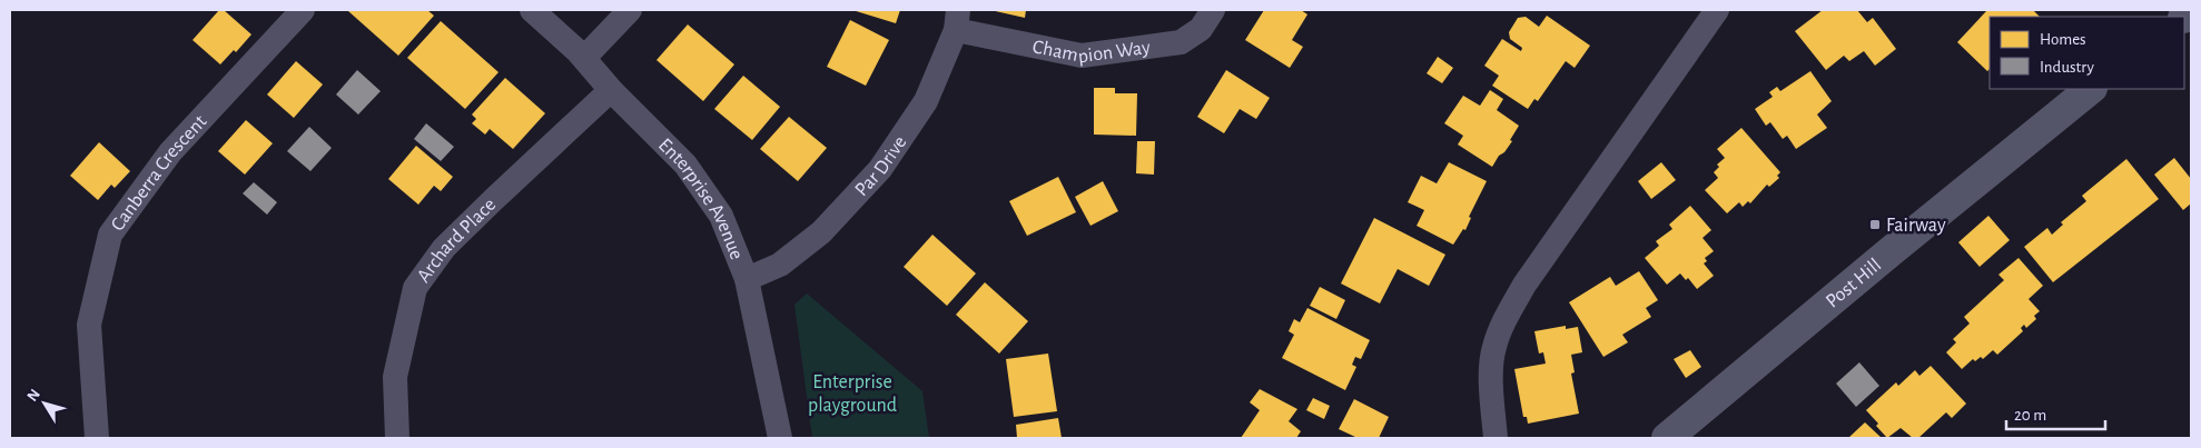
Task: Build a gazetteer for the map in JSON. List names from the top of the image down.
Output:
{
  "streets": {
    "street": [
      "Champion Way",
      "Par Drive",
      "Canberra Crescent",
      "Enterprise Avenue",
      "Archard Place",
      "Post Hill"
    ]
  },
  "crossings": [
    ["Champion Way", "Par Drive"],
    ["Par Drive", "Enterprise Avenue"],
    ["Enterprise Avenue", "Archard Place"]
  ],
  "parks": ["Enterprise playground"],
  "places": {
    "transit": ["Fairway"]
  },
  "legend": ["Homes", "Industry"],
  "scale_bar": "20 m",
  "north": "top left"
}
